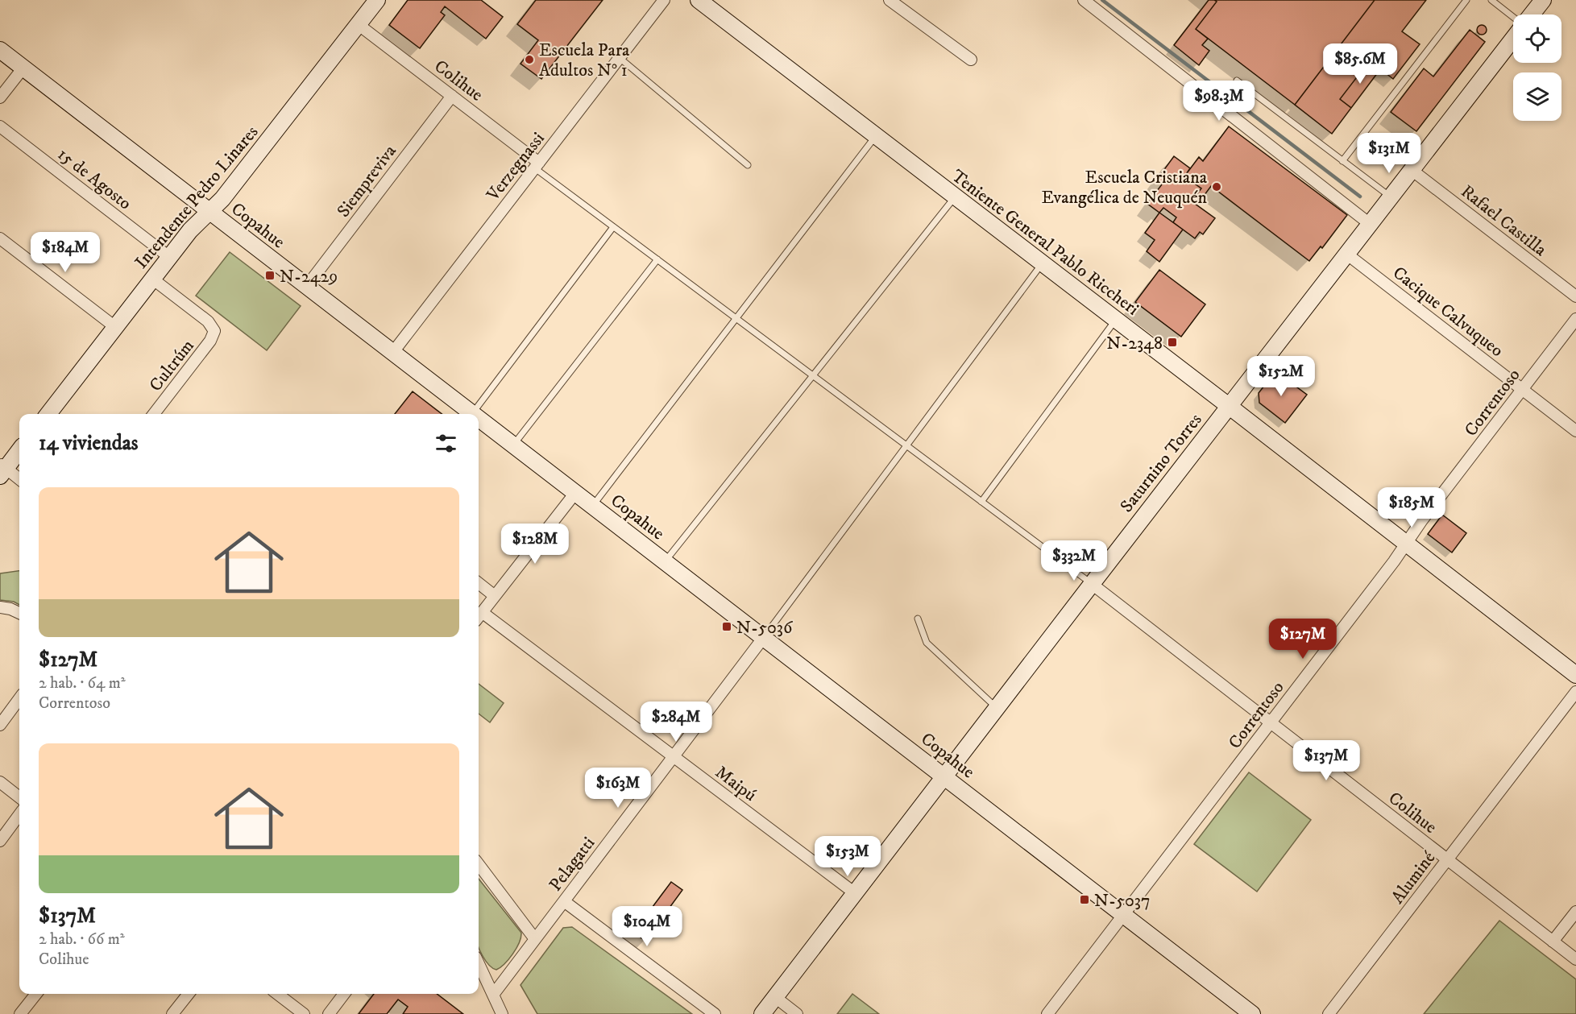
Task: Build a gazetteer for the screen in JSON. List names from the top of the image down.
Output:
{
  "streets": {
    "street": [
      "Colihue",
      "Verzegnassi",
      "15 de Agosto",
      "Siempreviva",
      "Intendente Pedro Linares",
      "Rafael Castilla",
      "Copahue",
      "Teniente General Pablo Riccheri",
      "Cacique Calvuqueo",
      "Cultrúm",
      "Correntoso",
      "Saturnino Torres",
      "Maipú",
      "Pelagatti",
      "Aluminé"
    ]
  },
  "crossings": [
    ["Colihue", "Verzegnassi"],
    ["Colihue", "Siempreviva"],
    ["Colihue", "Intendente Pedro Linares"],
    ["Colihue", "Correntoso"],
    ["Colihue", "Saturnino Torres"],
    ["Colihue", "Aluminé"],
    ["Verzegnassi", "Copahue"],
    ["15 de Agosto", "Intendente Pedro Linares"],
    ["Siempreviva", "Copahue"],
    ["Intendente Pedro Linares", "Copahue"],
    ["Intendente Pedro Linares", "Cultrúm"],
    ["Rafael Castilla", "Saturnino Torres"],
    ["Copahue", "Correntoso"],
    ["Copahue", "Saturnino Torres"],
    ["Copahue", "Pelagatti"],
    ["Teniente General Pablo Riccheri", "Correntoso"],
    ["Teniente General Pablo Riccheri", "Saturnino Torres"],
    ["Cacique Calvuqueo", "Correntoso"],
    ["Cacique Calvuqueo", "Saturnino Torres"],
    ["Saturnino Torres", "Maipú"],
    ["Maipú", "Pelagatti"]
  ],
  "places": {
    "other": ["Escuela Para Adultos N° 1", "Escuela Cristiana Evangélica de Neuquén"],
    "transit": [
      "N-2429",
      "N-2348",
      "N-5036",
      "N-5037"
    ]
  },
  "page": {
    "price": [
      "$85.6M",
      "$98.3M",
      "$131M",
      "$184M",
      "$152M",
      "$185M",
      "$128M",
      "$332M",
      "$127M",
      "$284M",
      "$137M",
      "$163M",
      "$153M",
      "$104M"
    ],
    "heading": "14 viviendas",
    "list": [
      {
        "name": "$127M",
        "note": "2 hab. · 64 m² · Correntoso"
      },
      {
        "name": "$137M",
        "note": "2 hab. · 66 m² · Colihue"
      }
    ]
  }
}
